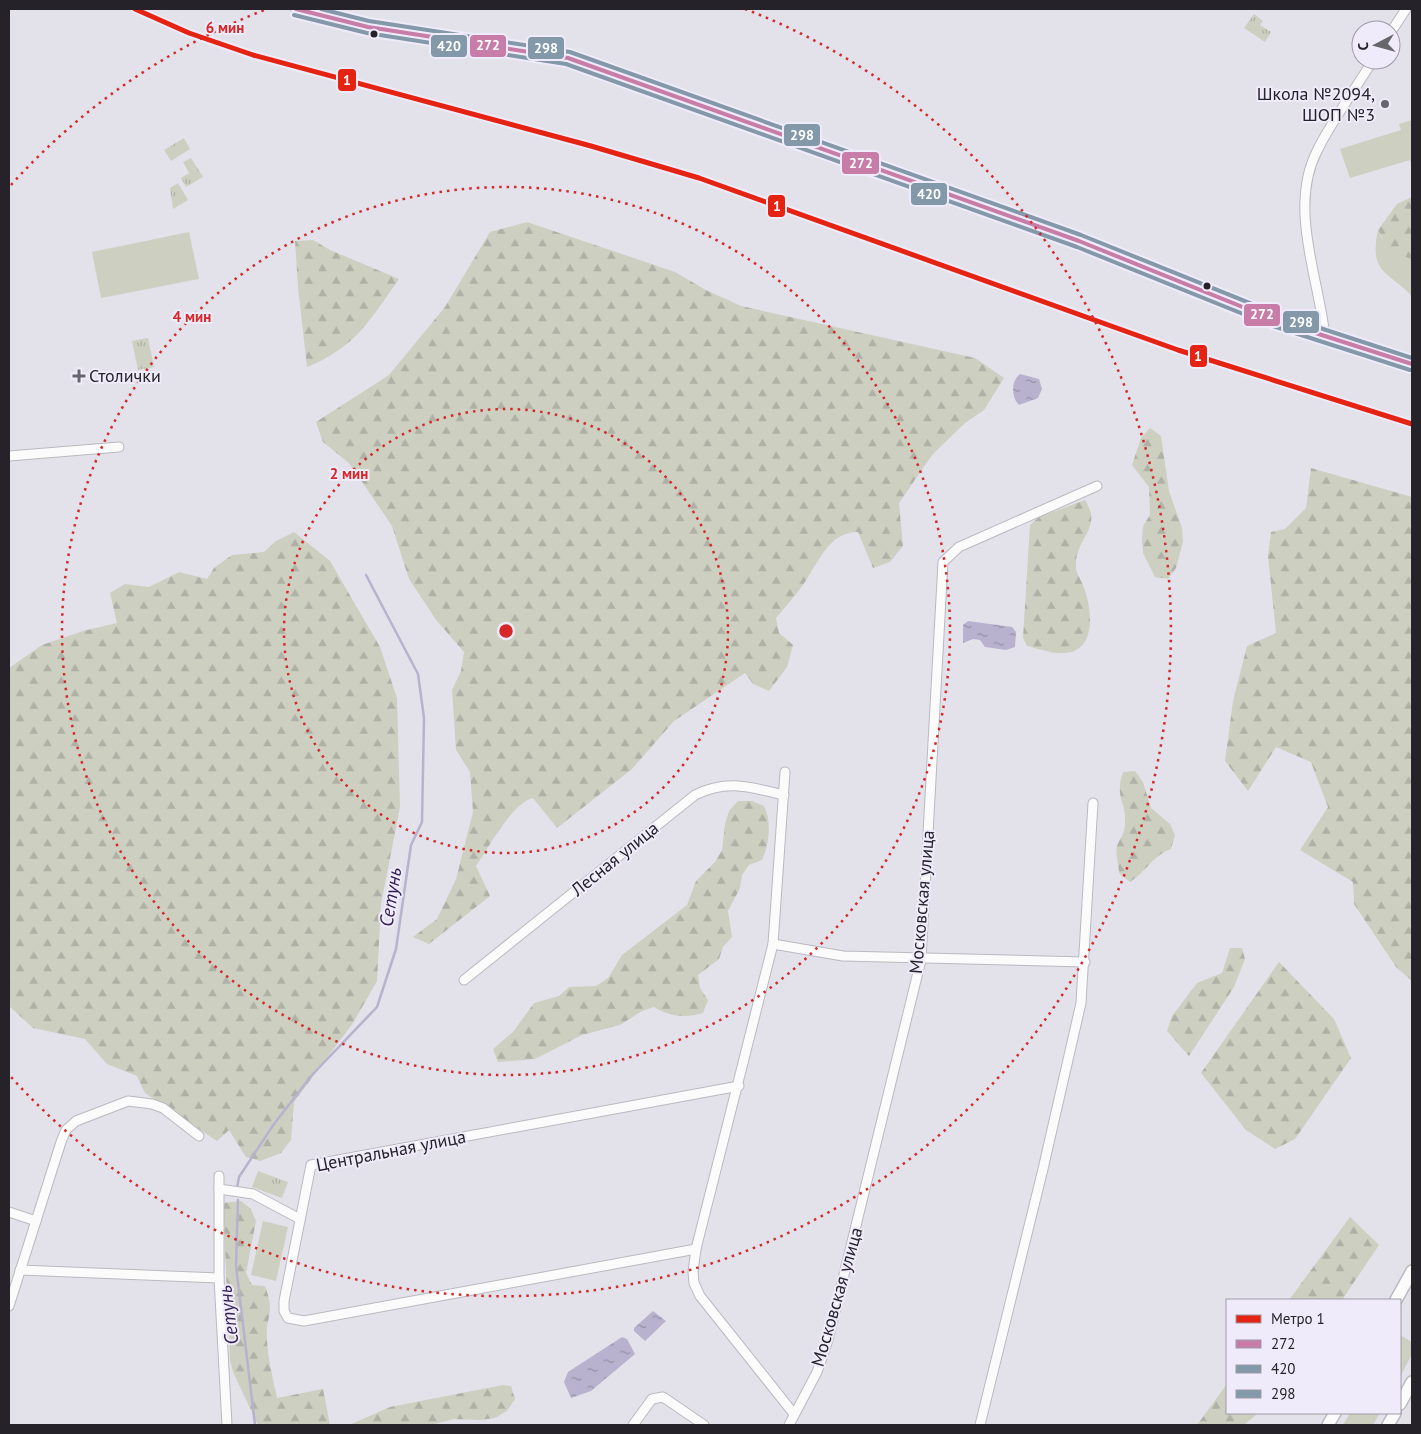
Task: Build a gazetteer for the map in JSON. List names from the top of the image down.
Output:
{
  "streets": {
    "street": ["Лесная улица", "Московская улица", "Центральная улица"]
  },
  "water": ["Сетунь"],
  "places": {
    "other": ["Школа №2094, ШОП №3"],
    "health": ["Столички"]
  },
  "lines": [
    "metro line 1",
    "transit line 272",
    "transit line 298",
    "transit line 420"
  ],
  "legend": [
    "Метро 1",
    "272",
    "420",
    "298"
  ],
  "north": "left",
  "rings": ["6 мин", "4 мин", "2 мин"]
}
